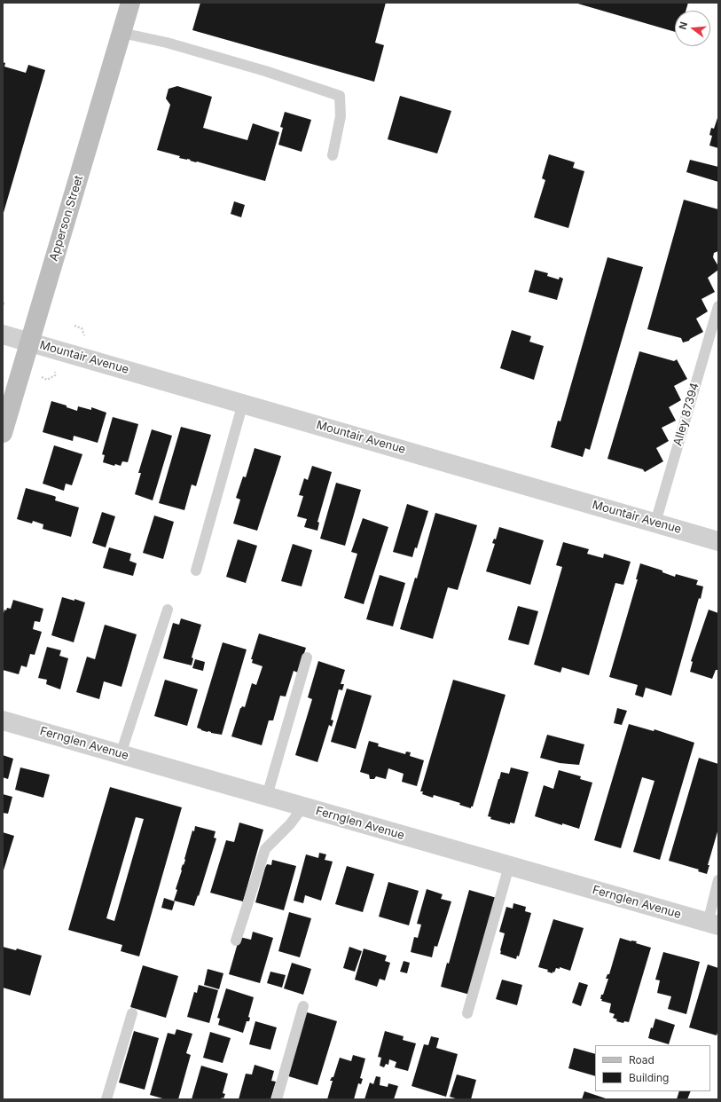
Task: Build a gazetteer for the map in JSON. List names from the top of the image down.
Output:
{
  "streets": {
    "main road": ["Apperson Street"],
    "street": ["Mountair Avenue", "Fernglen Avenue"],
    "lane": ["Alley 87394"]
  },
  "crossings": [
    ["Apperson Street", "Mountair Avenue"],
    ["Mountair Avenue", "Alley 87394"]
  ],
  "legend": ["Road", "Building"],
  "north": "left"
}
